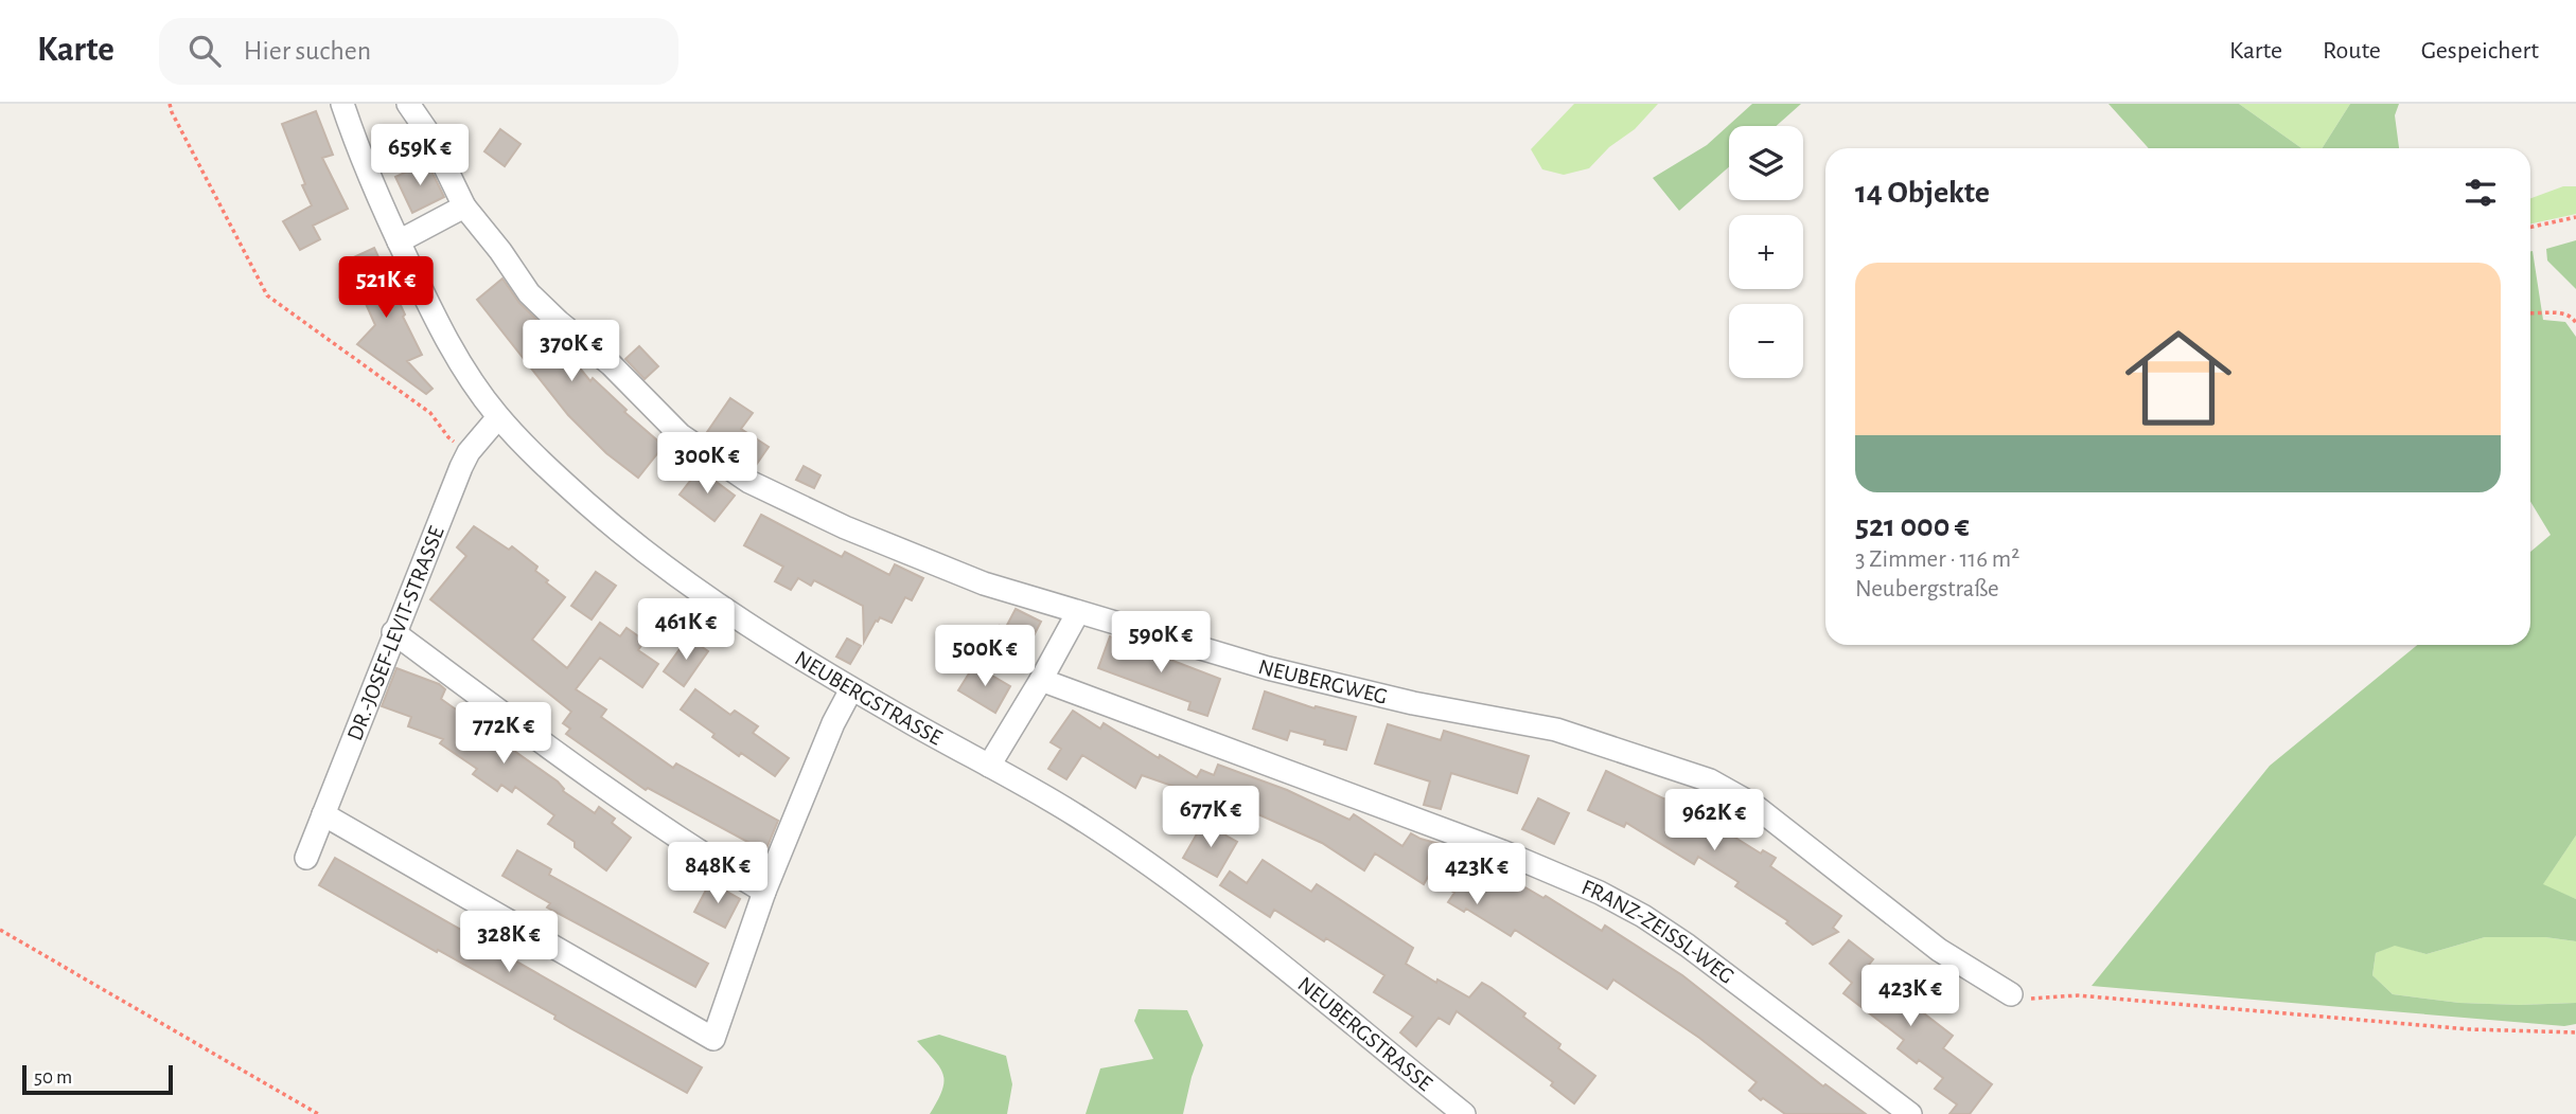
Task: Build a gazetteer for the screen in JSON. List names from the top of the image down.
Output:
{
  "streets": {
    "street": [
      "DR.-JOSEF-LEVIT-STRASSE",
      "NEUBERGWEG",
      "NEUBERGSTRASSE",
      "FRANZ-ZEISSL-WEG"
    ]
  },
  "crossings": [
    ["DR.-JOSEF-LEVIT-STRASSE", "NEUBERGSTRASSE"]
  ],
  "scale_bar": "50 m",
  "page": {
    "header": "Karte",
    "search": "Hier suchen",
    "nav": ["Karte", "Route", "Gespeichert"],
    "price": [
      "659K €",
      "521K €",
      "370K €",
      "300K €",
      "461K €",
      "590K €",
      "500K €",
      "772K €",
      "677K €",
      "962K €",
      "848K €",
      "423K €",
      "328K €",
      "423K €"
    ],
    "map_buttons": ["+", "−"],
    "heading": "14 Objekte",
    "list": [
      {
        "name": "521 000 €",
        "note": "3 Zimmer · 116 m² · Neubergstraße"
      }
    ],
    "scale": "50 m"
  }
}
